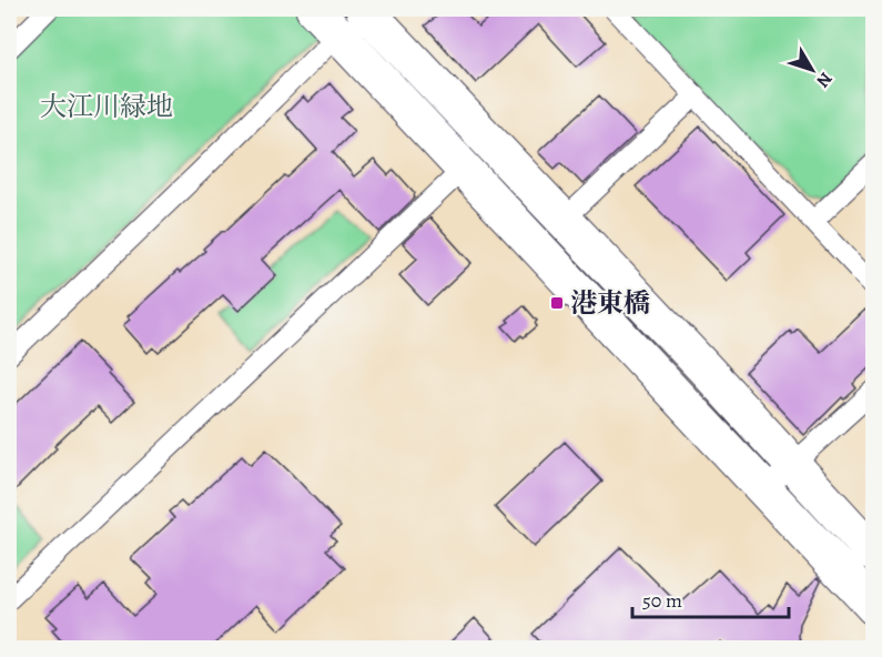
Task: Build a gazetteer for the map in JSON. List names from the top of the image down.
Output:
{
  "parks": ["大江川緑地"],
  "places": {
    "transit": ["港東橋"]
  },
  "scale_bar": "50 m",
  "north": "bottom right"
}
